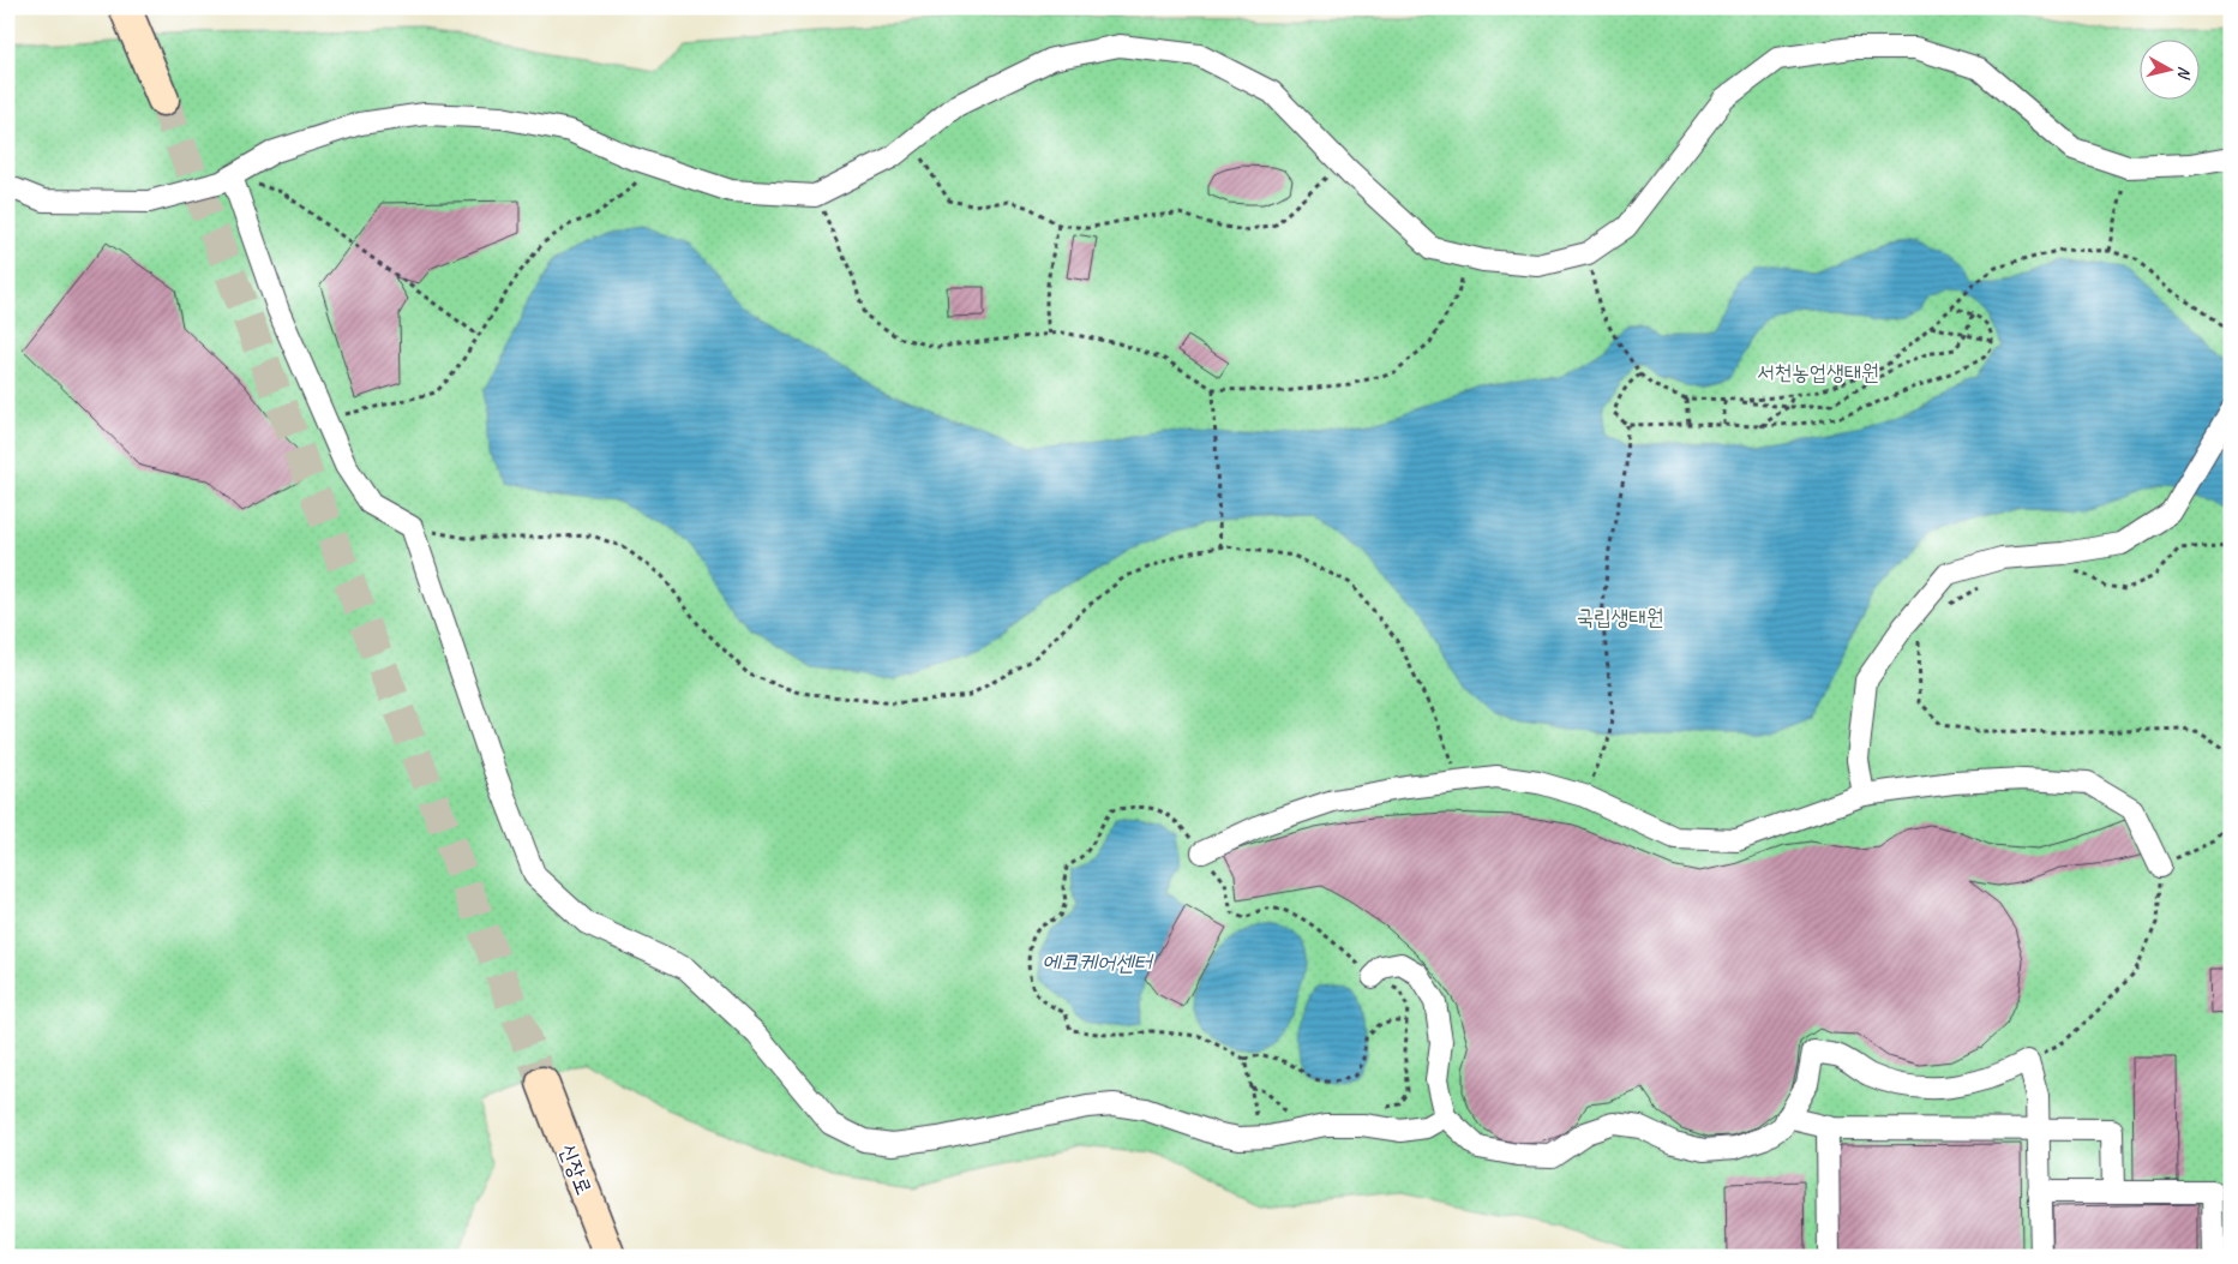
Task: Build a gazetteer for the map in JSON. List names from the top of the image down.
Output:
{
  "streets": {
    "street": ["신장로"]
  },
  "water": ["에코케어센터"],
  "parks": ["서천농업생태원", "국립생태원"],
  "north": "right"
}
